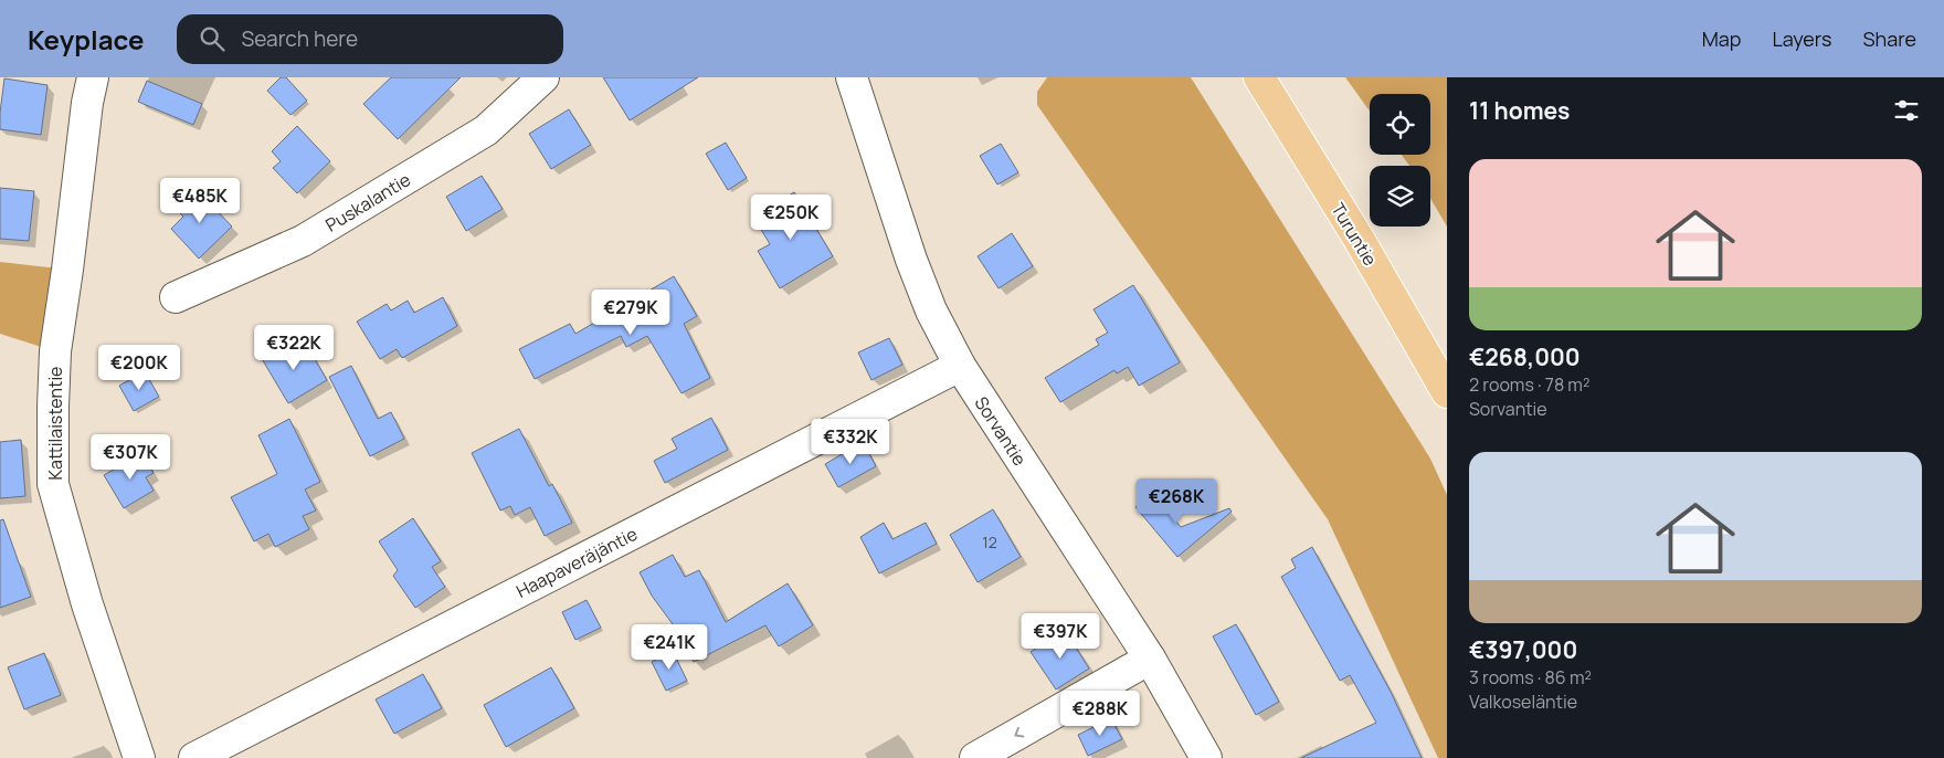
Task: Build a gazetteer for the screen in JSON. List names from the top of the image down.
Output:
{
  "streets": {
    "highway": ["Turuntie"],
    "street": [
      "Puskalantie",
      "Kattilaistentie",
      "Sorvantie",
      "Haapaveräjäntie"
    ]
  },
  "crossings": [
    ["Sorvantie", "Haapaveräjäntie"]
  ],
  "house_numbers": ["12"],
  "page": {
    "header": "Keyplace",
    "search": "Search here",
    "nav": ["Map", "Layers", "Share"],
    "heading": "11 homes",
    "list": [
      {
        "name": "€268,000",
        "note": "2 rooms · 78 m² · Sorvantie"
      },
      {
        "name": "€397,000",
        "note": "3 rooms · 86 m² · Valkoseläntie"
      }
    ],
    "price": [
      "€485K",
      "€250K",
      "€279K",
      "€322K",
      "€200K",
      "€332K",
      "€307K",
      "€268K",
      "€397K",
      "€241K",
      "€288K"
    ]
  }
}
